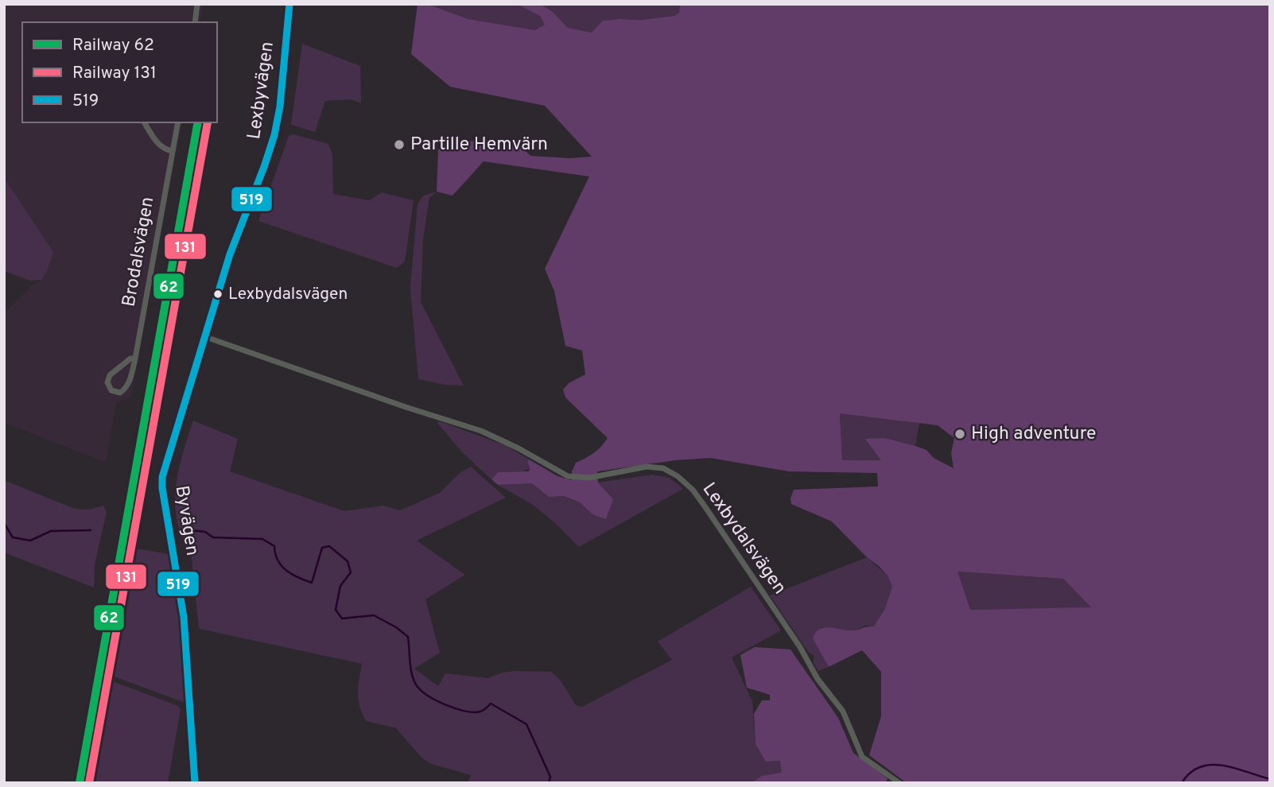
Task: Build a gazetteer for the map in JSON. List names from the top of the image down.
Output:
{
  "streets": {
    "street": [
      "Lexbyvägen",
      "Brodalsvägen",
      "Byvägen",
      "Lexbydalsvägen"
    ]
  },
  "crossings": [
    ["Lexbyvägen", "Byvägen"],
    ["Lexbyvägen", "Lexbydalsvägen"],
    ["Byvägen", "Lexbydalsvägen"]
  ],
  "places": ["Partille Hemvärn", "Lexbydalsvägen", "High adventure"],
  "lines": ["transit line 519", "rail line 62", "rail line 131"],
  "legend": ["Railway 62", "Railway 131", "519"]
}
